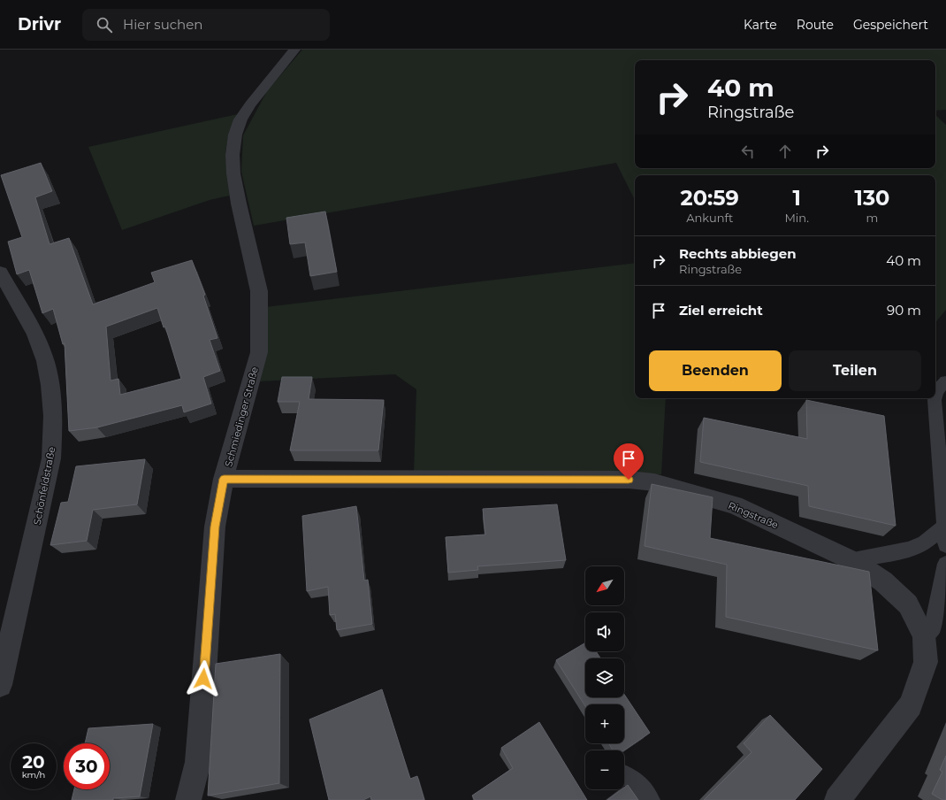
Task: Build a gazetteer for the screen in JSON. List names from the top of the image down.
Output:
{
  "streets": {
    "street": ["Schmiedinger Straße", "Schönfeldstraße", "Ringstraße"]
  },
  "crossings": [
    ["Schmiedinger Straße", "Ringstraße"]
  ],
  "north": "bottom left",
  "page": {
    "header": "Drivr",
    "search": "Hier suchen",
    "nav": ["Karte", "Route", "Gespeichert"],
    "turn": ["40 m", "Ringstraße"],
    "eta": [
      "20:59",
      "Ankunft",
      "1",
      "Min.",
      "130",
      "m"
    ],
    "list": [
      {
        "name": "Rechts abbiegen",
        "note": "Ringstraße",
        "value": "40 m"
      },
      {
        "name": "Ziel erreicht",
        "value": "90 m"
      }
    ],
    "buttons": ["Beenden", "Teilen"],
    "map_buttons": ["+", "−"],
    "speed": "20 km/h",
    "limit": "30"
  }
}
